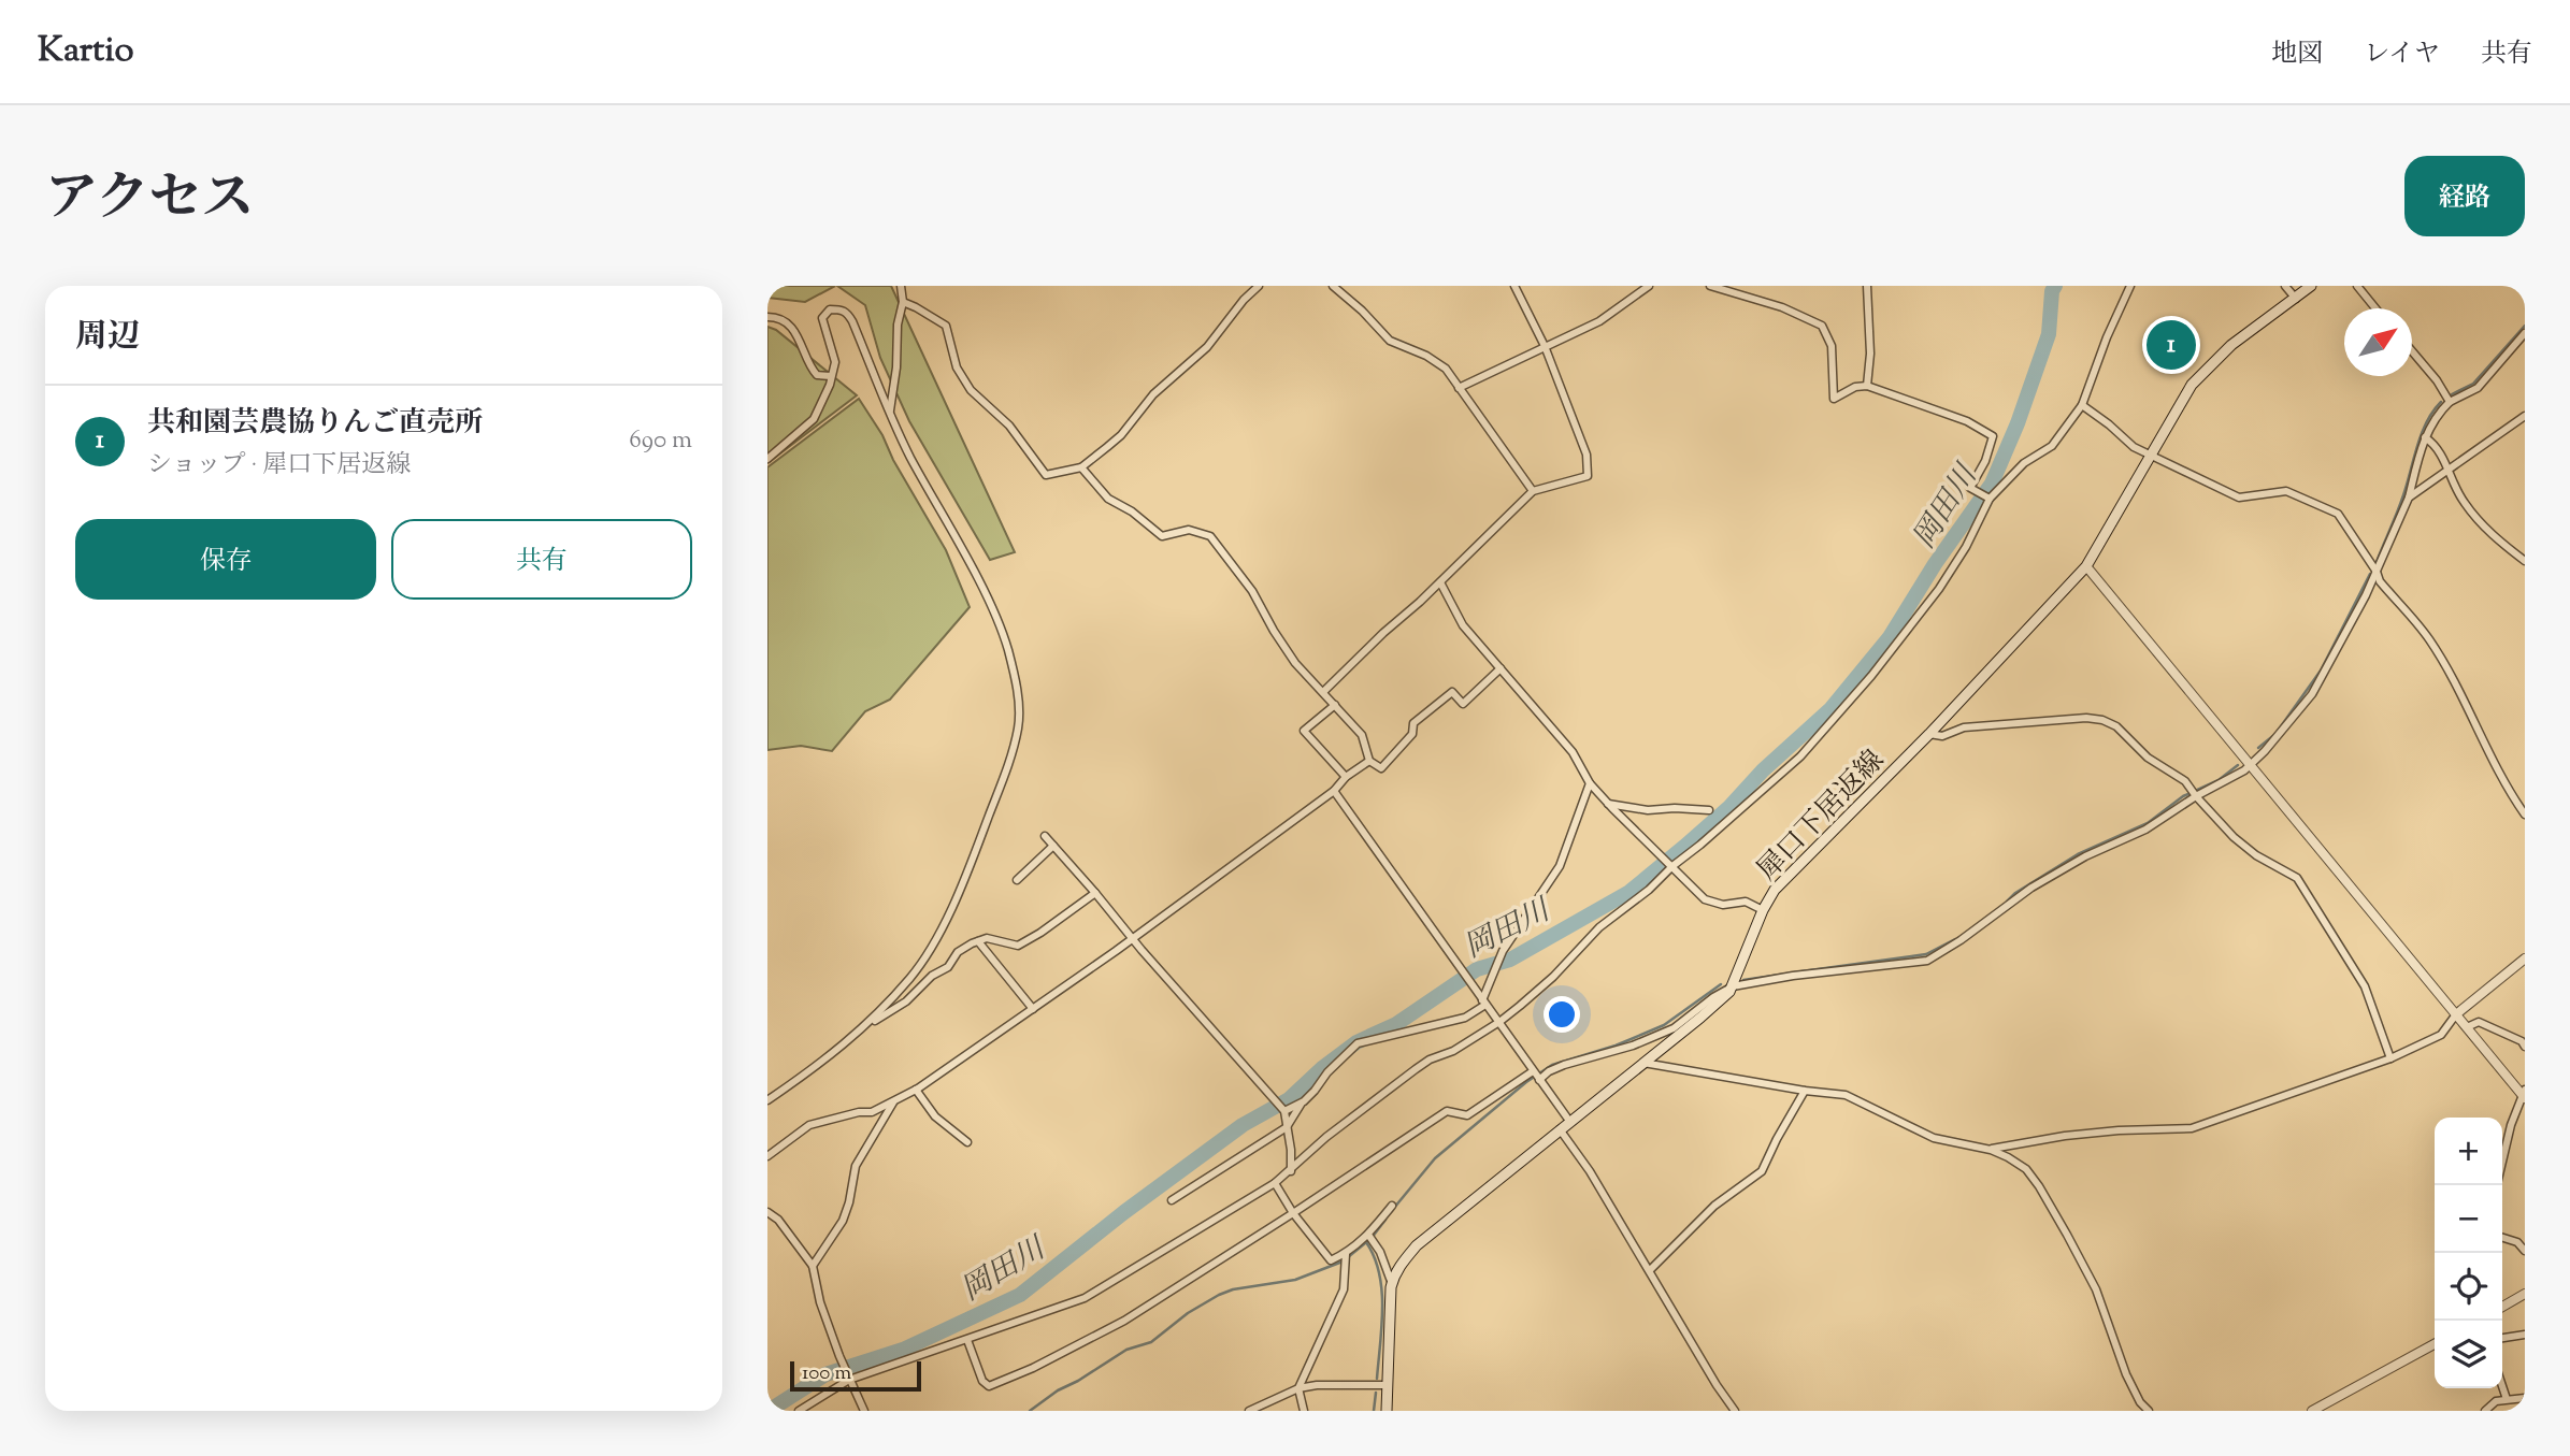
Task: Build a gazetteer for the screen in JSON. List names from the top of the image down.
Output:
{
  "streets": {
    "main road": ["犀口下居返線"]
  },
  "water": ["岡田川"],
  "scale_bar": "100 m",
  "north": "top right",
  "page": {
    "header": "Kartio",
    "nav": ["地図", "レイヤ", "共有"],
    "title": "アクセス",
    "buttons": [
      "経路",
      ["保存", "共有"]
    ],
    "heading": "周辺",
    "pins": "1",
    "list": [
      {
        "mark": "1",
        "name": "共和園芸農協りんご直売所",
        "note": "ショップ · 犀口下居返線",
        "value": "690 m"
      }
    ],
    "map_buttons": ["+", "−"],
    "scale": "100 m"
  }
}
